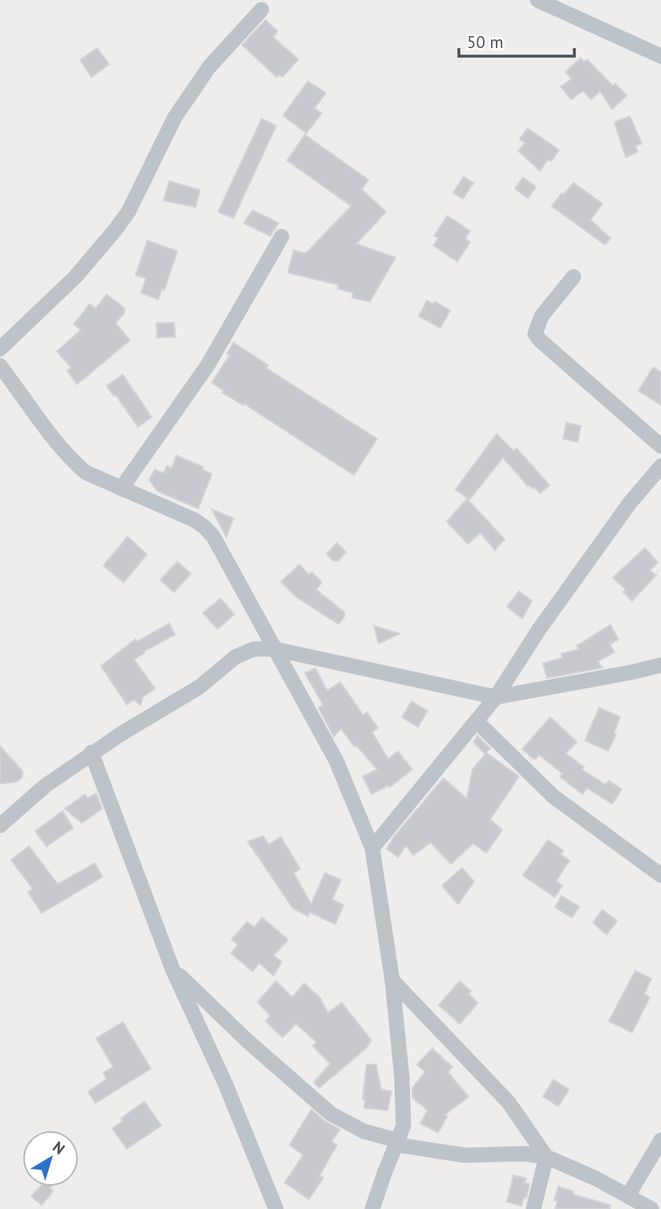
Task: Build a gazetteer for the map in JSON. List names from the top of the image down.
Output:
{
  "scale_bar": "50 m",
  "north": "top right"
}
